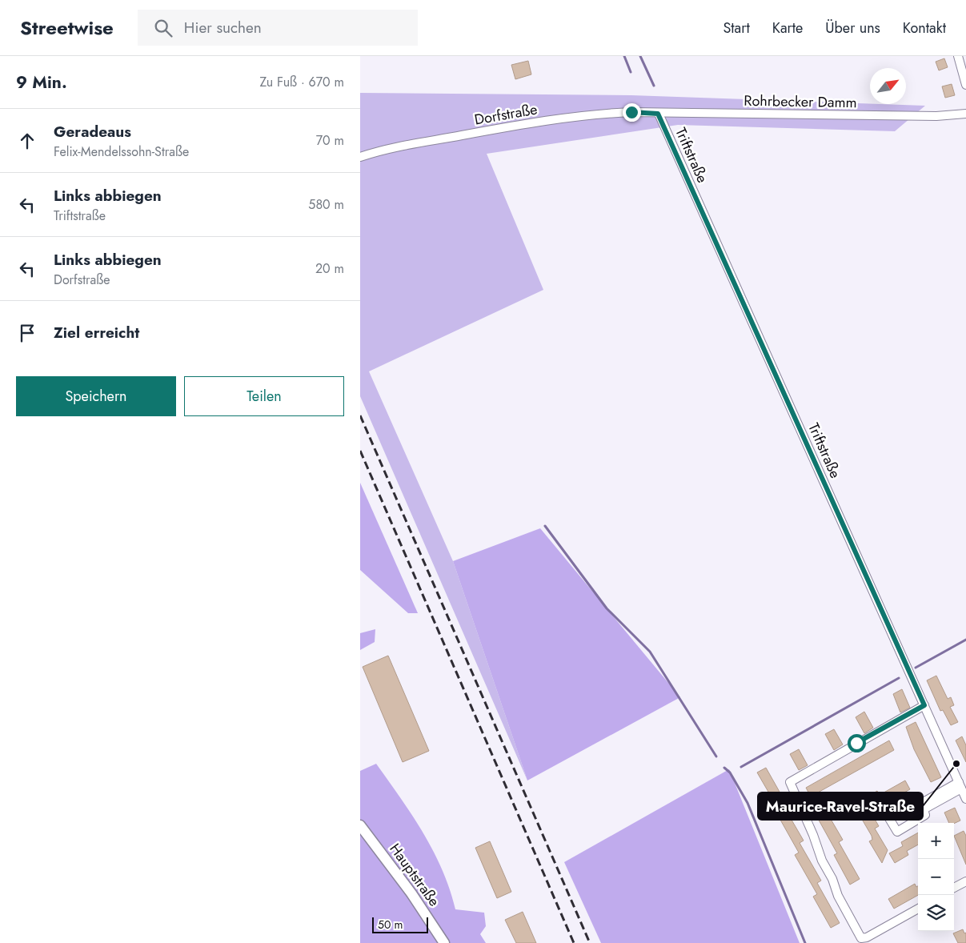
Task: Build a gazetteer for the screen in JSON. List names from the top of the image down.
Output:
{
  "streets": {
    "street": [
      "Rohrbecker Damm",
      "Dorfstraße",
      "Triftstraße",
      "Hauptstraße"
    ]
  },
  "crossings": [
    ["Rohrbecker Damm", "Dorfstraße"],
    ["Rohrbecker Damm", "Triftstraße"],
    ["Dorfstraße", "Triftstraße"]
  ],
  "places": ["Maurice-Ravel-Straße"],
  "scale_bar": "50 m",
  "north": "top right",
  "page": {
    "header": "Streetwise",
    "search": "Hier suchen",
    "nav": [
      "Start",
      "Karte",
      "Über uns",
      "Kontakt"
    ],
    "heading": ["9 Min.", "Zu Fuß · 670 m"],
    "list": [
      ["Geradeaus", "Felix-Mendelssohn-Straße", "70 m"],
      ["Links abbiegen", "Triftstraße", "580 m"],
      ["Links abbiegen", "Dorfstraße", "20 m"],
      "Ziel erreicht"
    ],
    "buttons": ["Speichern", "Teilen"],
    "map_buttons": ["+", "−"],
    "scale": "50 m"
  }
}
